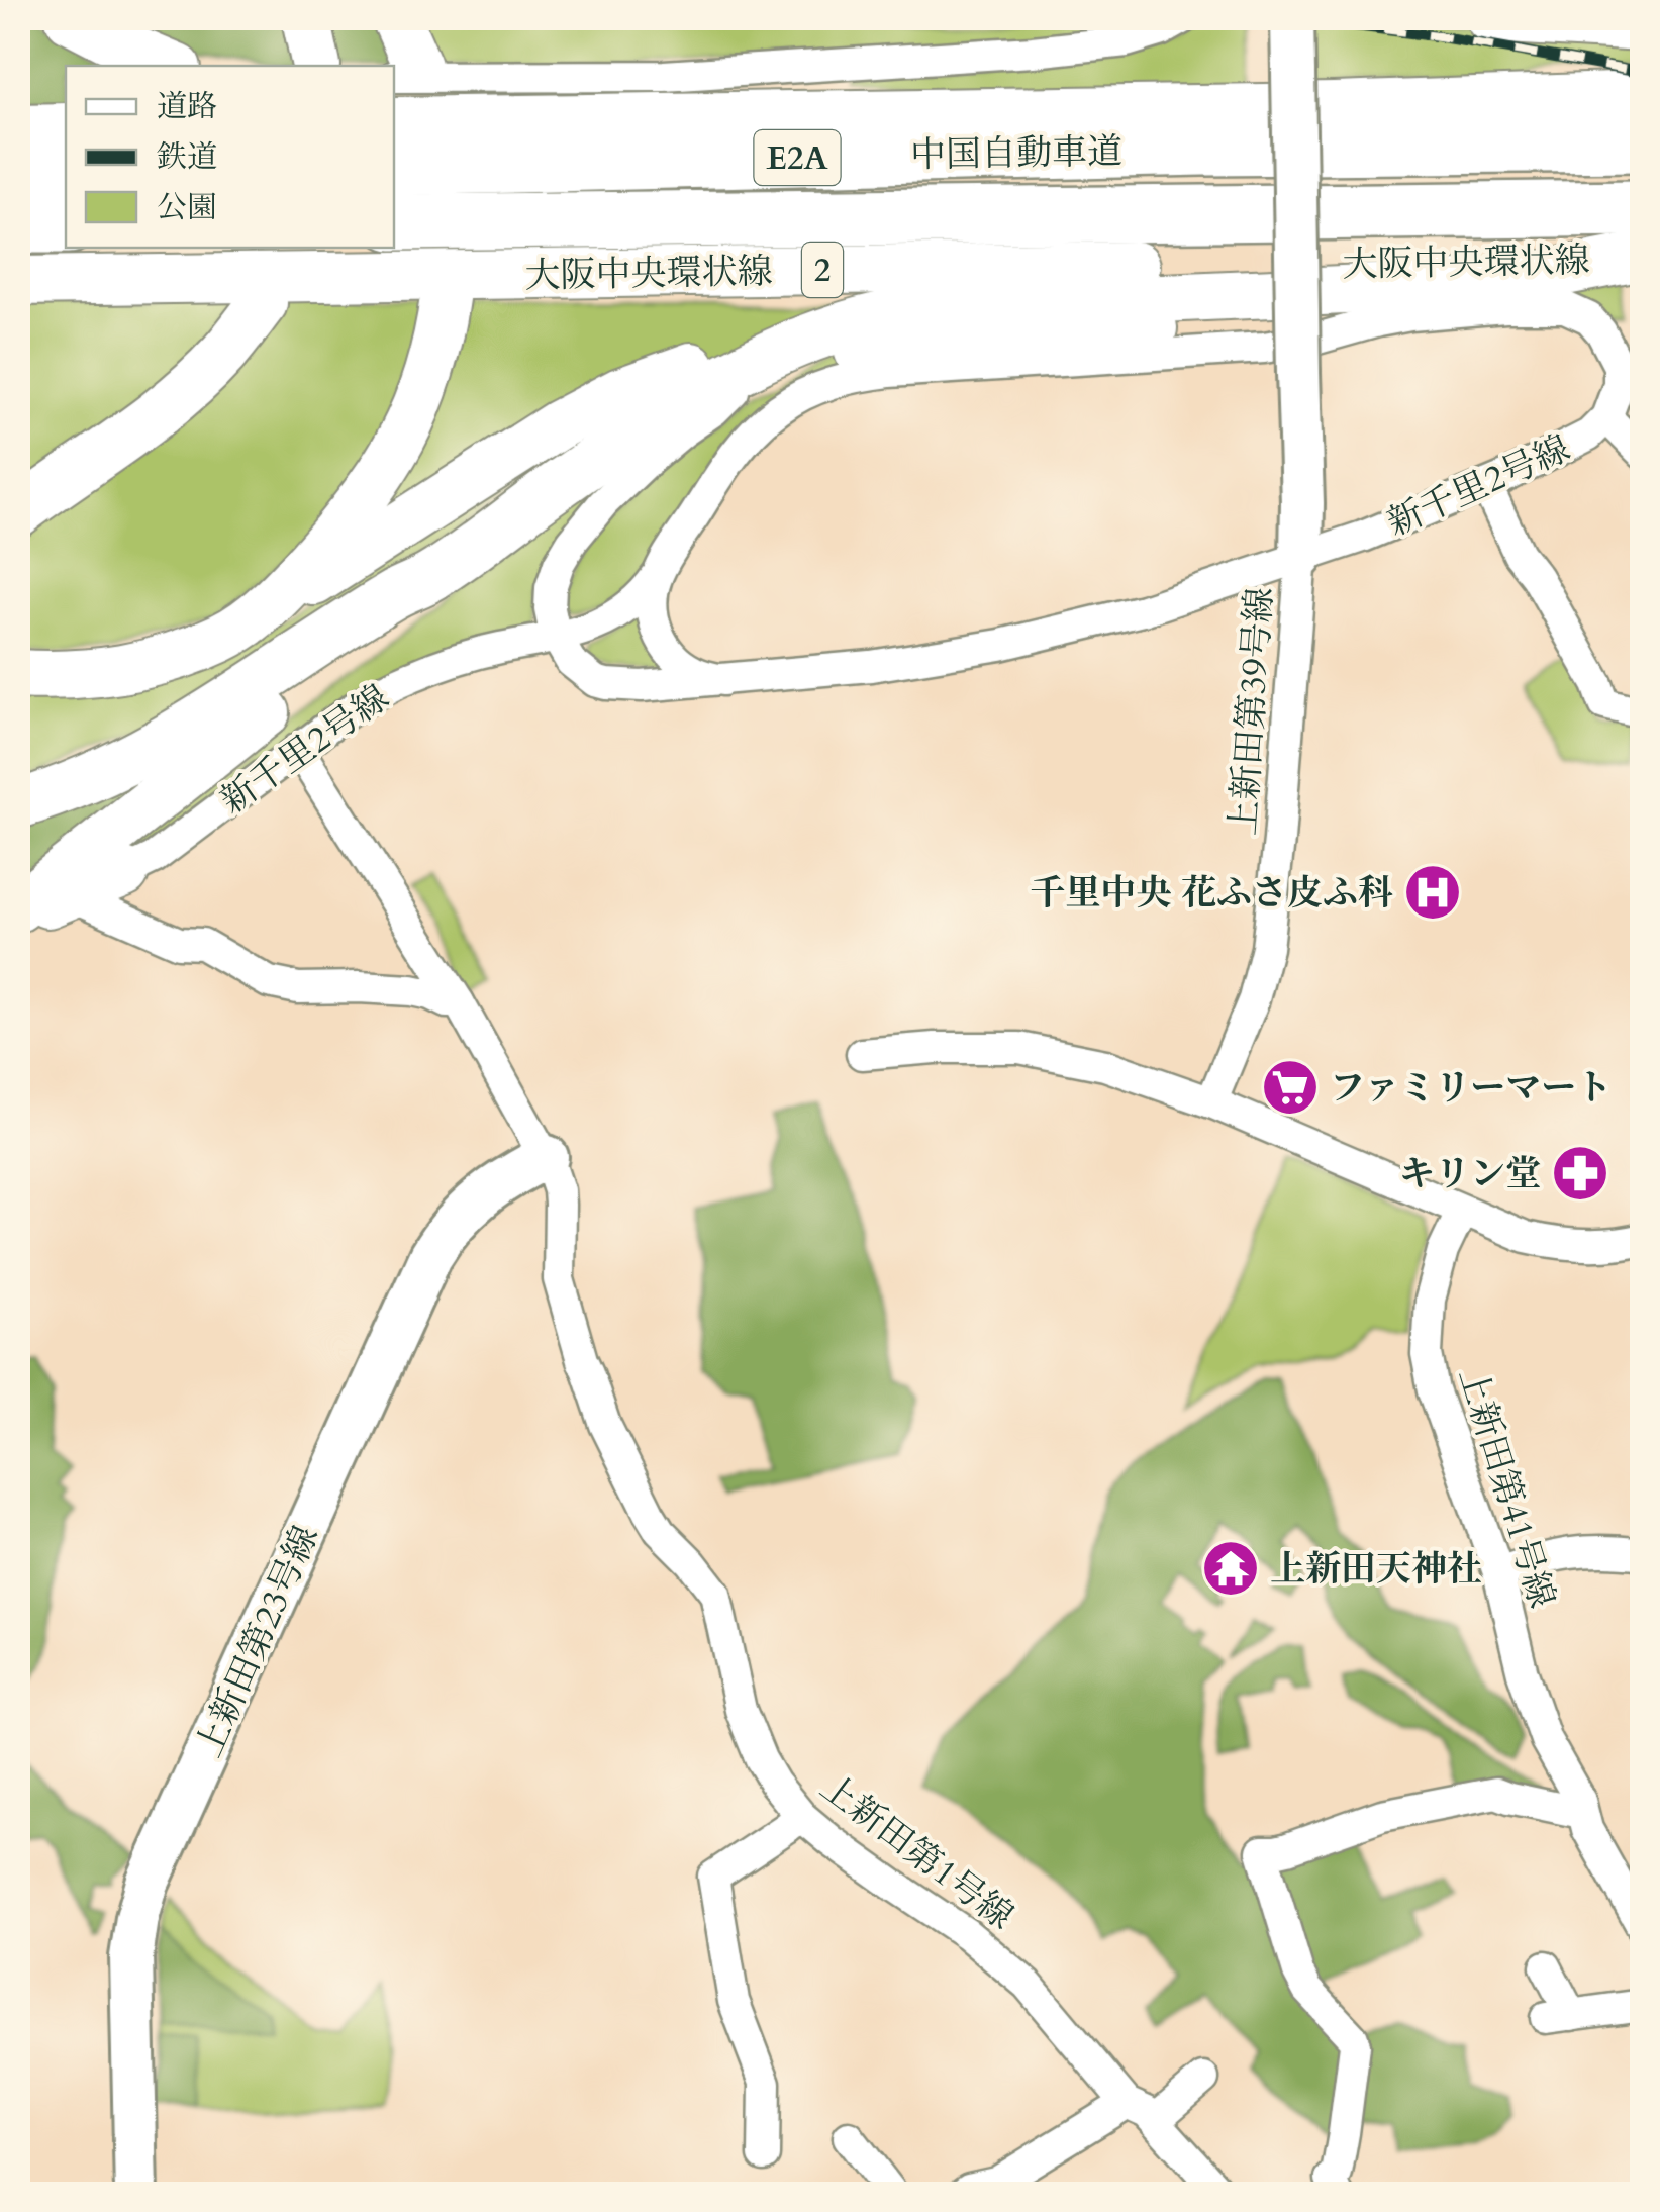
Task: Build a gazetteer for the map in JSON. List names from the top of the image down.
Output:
{
  "streets": {
    "highway": ["中国自動車道", "E2A"],
    "main road": ["大阪中央環状線", "2"],
    "street": [
      "新千里2号線",
      "上新田第39号線",
      "上新田第41号線",
      "上新田第23号線",
      "上新田第1号線"
    ]
  },
  "crossings": [
    ["中国自動車道", "大阪中央環状線"],
    ["新千里2号線", "上新田第39号線"],
    ["新千里2号線", "上新田第1号線"],
    ["上新田第23号線", "上新田第1号線"]
  ],
  "places": {
    "hospital": ["千里中央 花ふさ皮ふ科"],
    "supermarket": ["ファミリーマート"],
    "pharmacy": ["キリン堂"],
    "temple": ["上新田天神社"]
  },
  "legend": ["道路", "鉄道", "公園"]
}
